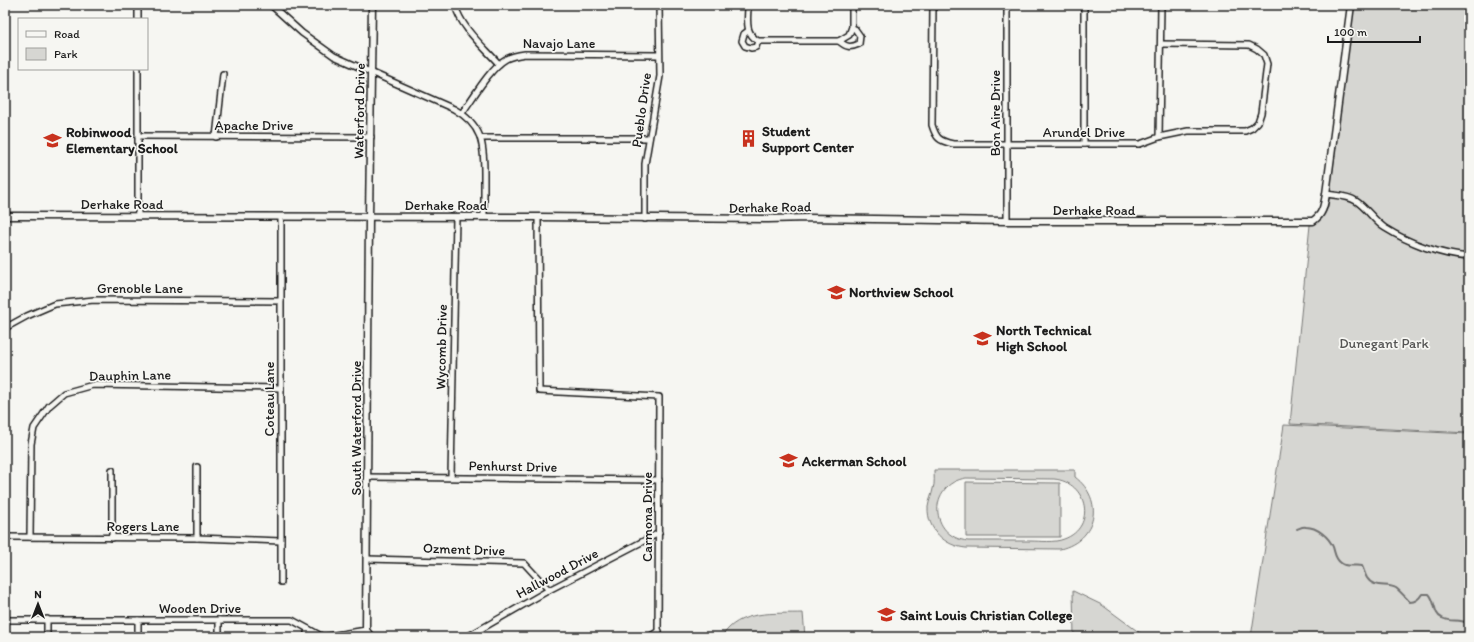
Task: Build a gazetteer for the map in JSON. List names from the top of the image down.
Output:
{
  "streets": {
    "street": [
      "Navajo Lane",
      "Pueblo Drive",
      "Waterford Drive",
      "Bon Aire Drive",
      "Apache Drive",
      "Arundel Drive",
      "Derhake Road",
      "Grenoble Lane",
      "Wycomb Drive",
      "Dauphin Lane",
      "Coteau Lane",
      "South Waterford Drive",
      "Penhurst Drive",
      "Carmona Drive",
      "Rogers Lane",
      "Ozment Drive",
      "Hallwood Drive",
      "Wooden Drive"
    ]
  },
  "crossings": [
    ["Navajo Lane", "Pueblo Drive"],
    ["Pueblo Drive", "Derhake Road"],
    ["Waterford Drive", "Apache Drive"],
    ["Waterford Drive", "Derhake Road"],
    ["Waterford Drive", "South Waterford Drive"],
    ["Bon Aire Drive", "Arundel Drive"],
    ["Bon Aire Drive", "Derhake Road"],
    ["Derhake Road", "Wycomb Drive"],
    ["Derhake Road", "Coteau Lane"],
    ["Derhake Road", "South Waterford Drive"],
    ["Derhake Road", "Carmona Drive"],
    ["Grenoble Lane", "Coteau Lane"],
    ["Wycomb Drive", "Penhurst Drive"],
    ["Dauphin Lane", "Coteau Lane"],
    ["Dauphin Lane", "Rogers Lane"],
    ["Coteau Lane", "Rogers Lane"],
    ["South Waterford Drive", "Penhurst Drive"],
    ["South Waterford Drive", "Ozment Drive"],
    ["South Waterford Drive", "Wooden Drive"],
    ["Penhurst Drive", "Carmona Drive"],
    ["Carmona Drive", "Hallwood Drive"],
    ["Ozment Drive", "Hallwood Drive"]
  ],
  "parks": ["Dunegant Park"],
  "places": {
    "building": ["Student Support Center"],
    "school or university": [
      "Robinwood Elementary School",
      "Northview School",
      "North Technical High School",
      "Ackerman School",
      "Saint Louis Christian College"
    ]
  },
  "legend": ["Road", "Park"],
  "scale_bar": "100 m",
  "north": "top"
}
